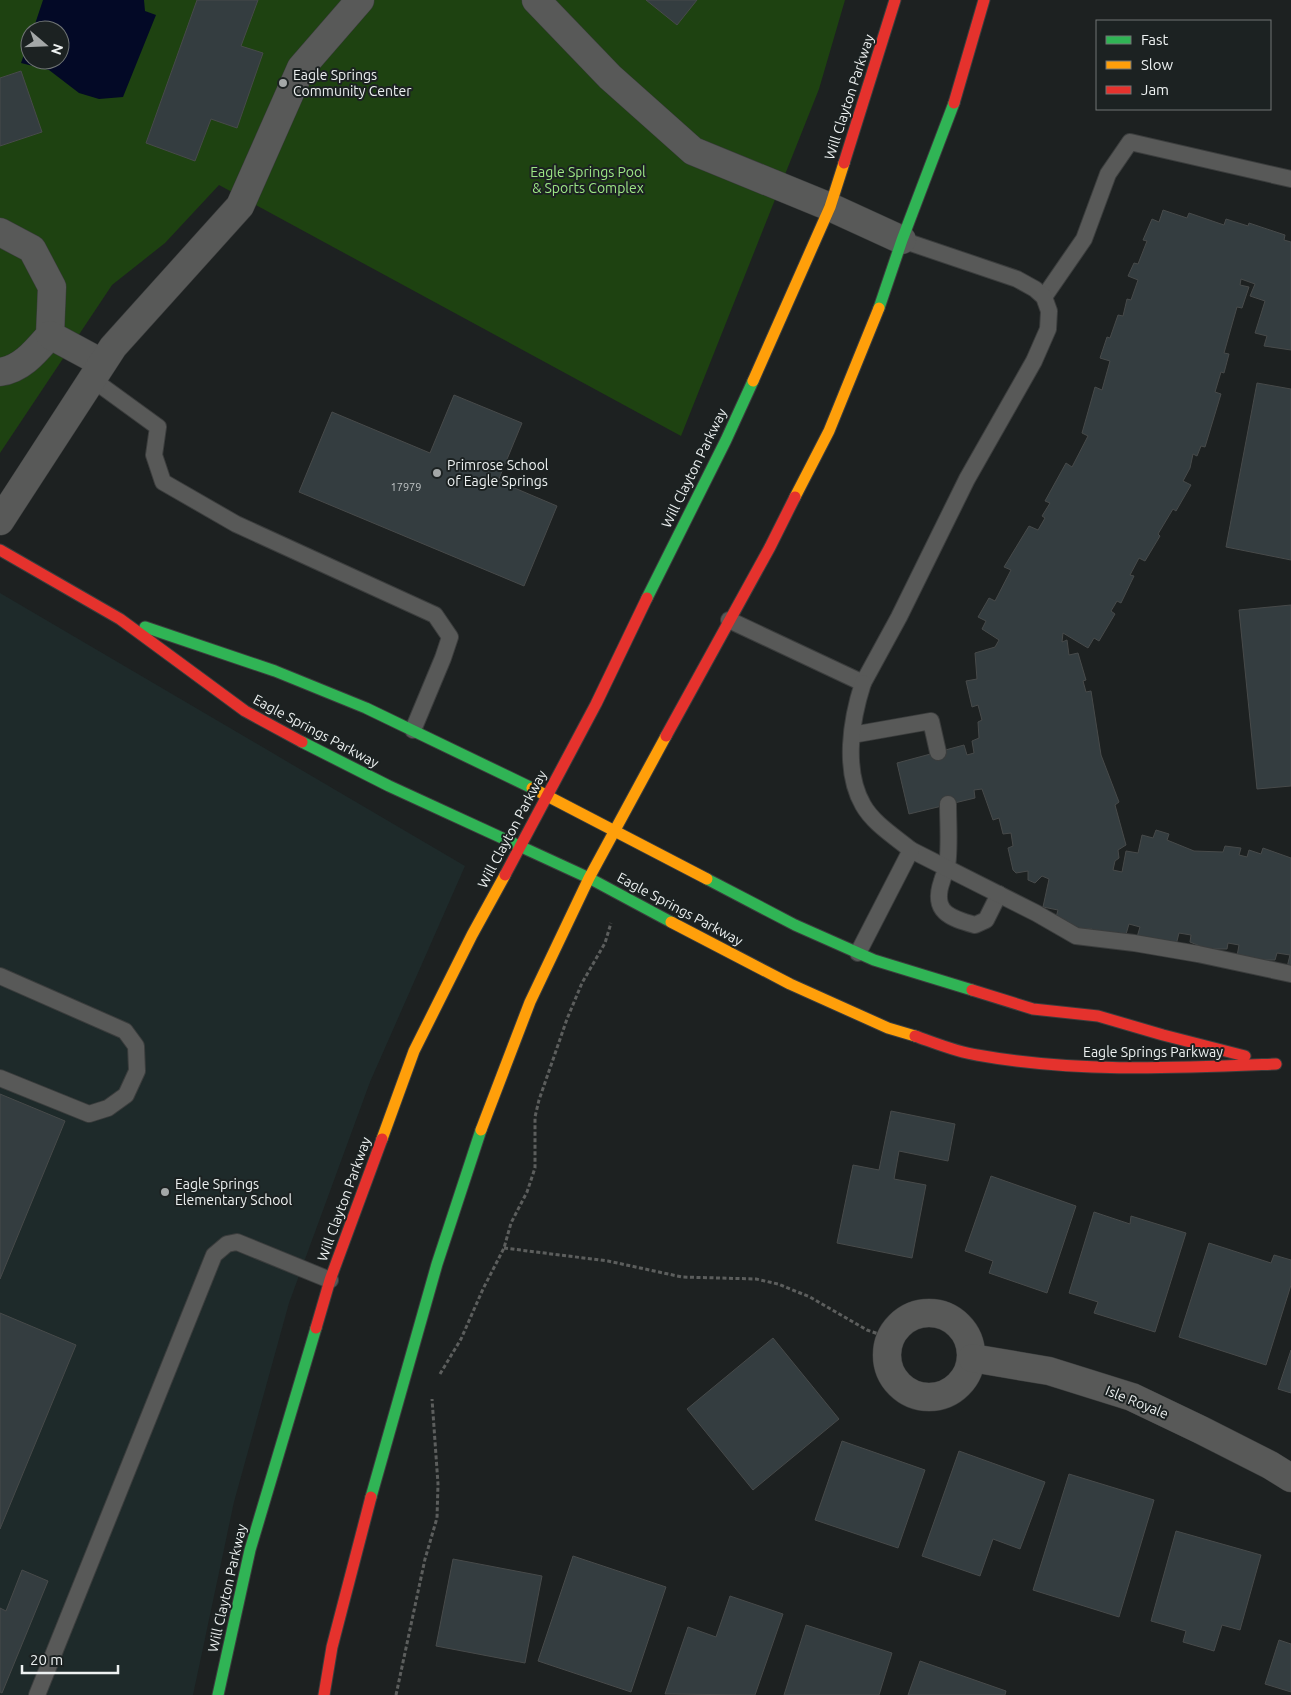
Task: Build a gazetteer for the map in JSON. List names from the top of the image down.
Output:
{
  "streets": {
    "main road": ["Will Clayton Parkway", "Eagle Springs Parkway"],
    "street": ["Isle Royale"]
  },
  "crossings": [
    ["Will Clayton Parkway", "Eagle Springs Parkway"]
  ],
  "parks": ["Eagle Springs Pool & Sports Complex"],
  "places": ["Eagle Springs Community Center", "Primrose School of Eagle Springs", "Eagle Springs Elementary School"],
  "house_numbers": ["17979"],
  "legend": ["Fast", "Slow", "Jam"],
  "scale_bar": "20 m",
  "north": "right"
}
